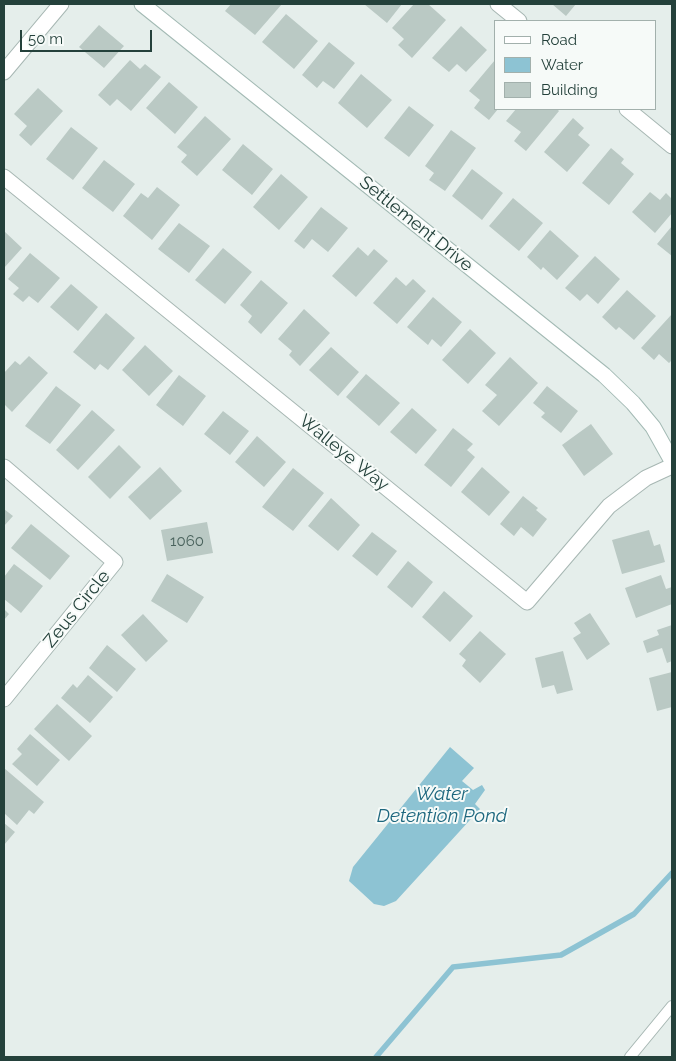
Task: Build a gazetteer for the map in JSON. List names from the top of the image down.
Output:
{
  "streets": {
    "street": ["Settlement Drive", "Walleye Way", "Zeus Circle"]
  },
  "water": ["Water Detention Pond"],
  "house_numbers": ["1060"],
  "legend": ["Road", "Water", "Building"],
  "scale_bar": "50 m"
}
